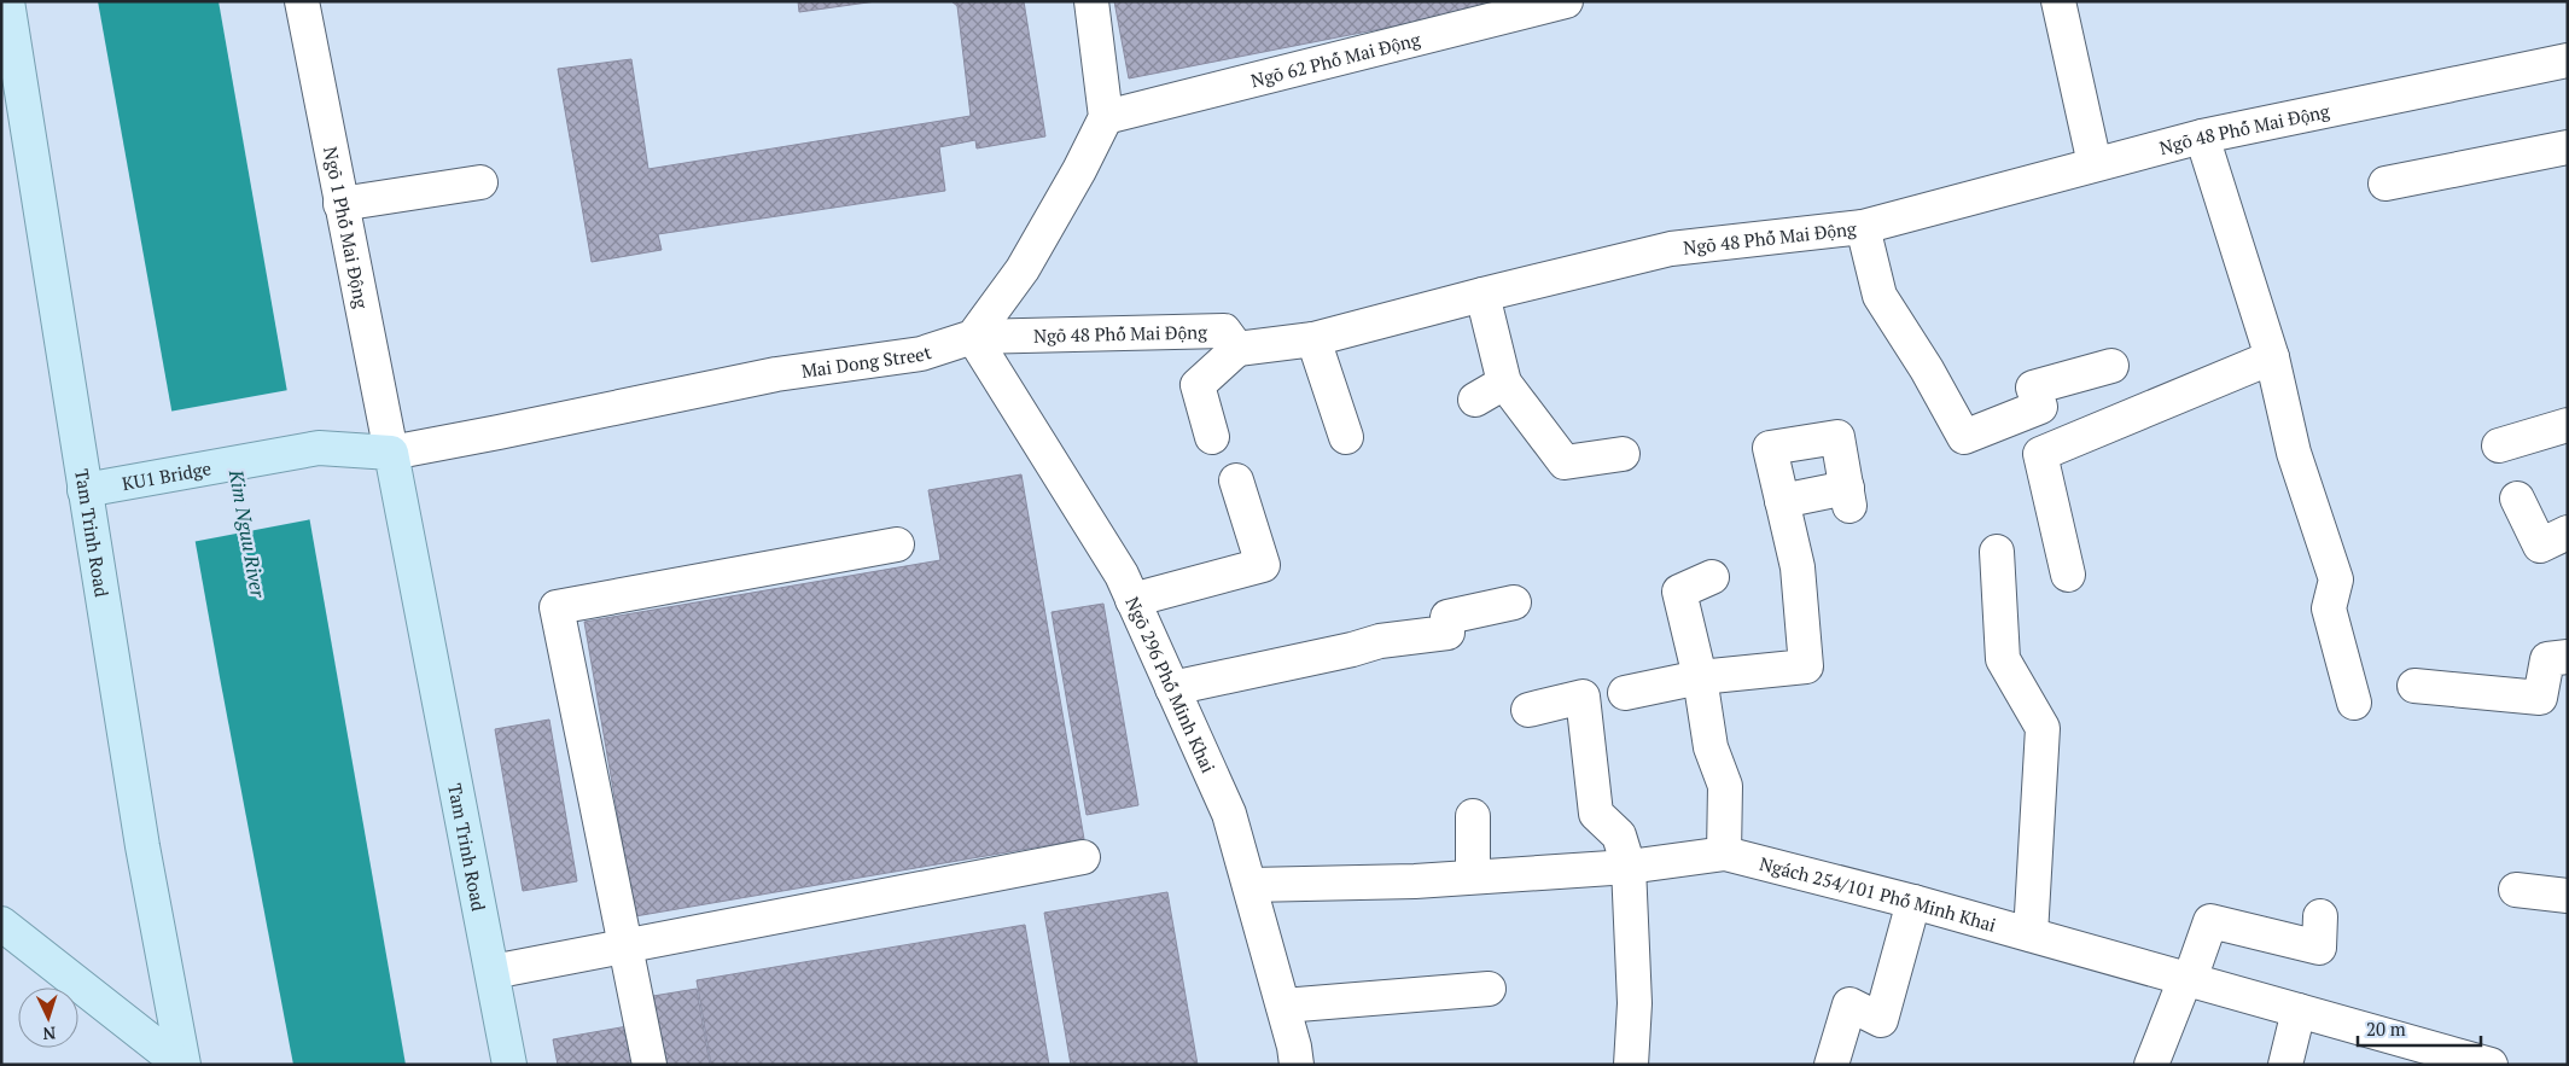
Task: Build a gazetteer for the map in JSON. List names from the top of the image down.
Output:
{
  "streets": {
    "main road": ["KU1 Bridge", "Tam Trinh Road"],
    "street": [
      "Ngõ 62 Phố Mai Động",
      "Ngõ 48 Phố Mai Động",
      "Ngõ 1 Phố Mai Động",
      "Mai Dong Street",
      "Ngõ 296 Phố Minh Khai",
      "Ngách 254/101 Phố Minh Khai"
    ]
  },
  "crossings": [
    ["Ngõ 48 Phố Mai Động", "Mai Dong Street"],
    ["Ngõ 48 Phố Mai Động", "Ngõ 296 Phố Minh Khai"],
    ["Ngõ 1 Phố Mai Động", "Mai Dong Street"],
    ["Ngõ 1 Phố Mai Động", "KU1 Bridge"],
    ["Ngõ 1 Phố Mai Động", "Tam Trinh Road"],
    ["Mai Dong Street", "KU1 Bridge"],
    ["Mai Dong Street", "Tam Trinh Road"],
    ["Mai Dong Street", "Ngõ 296 Phố Minh Khai"],
    ["KU1 Bridge", "Tam Trinh Road"],
    ["Ngõ 296 Phố Minh Khai", "Ngách 254/101 Phố Minh Khai"]
  ],
  "water": ["Kim Nguu River"],
  "scale_bar": "20 m",
  "north": "bottom"
}
